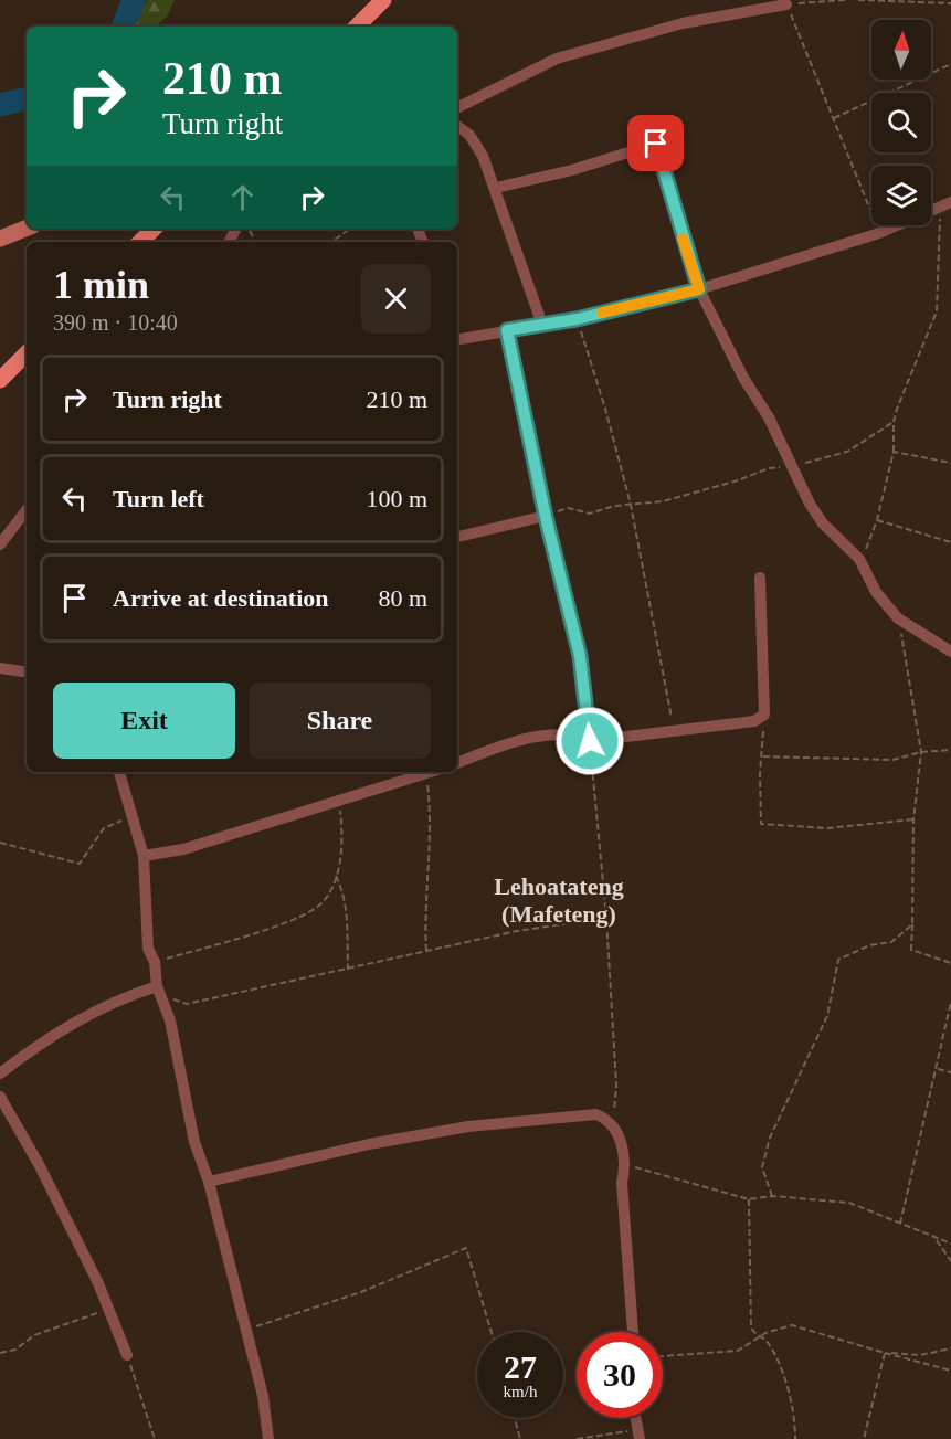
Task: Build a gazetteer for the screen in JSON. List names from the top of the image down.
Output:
{
  "districts": ["Lehoatateng (Mafeteng)"],
  "north": "top",
  "page": {
    "turn": ["210 m", "Turn right"],
    "heading": ["1 min", "390 m · 10:40"],
    "list": [
      {
        "name": "Turn right",
        "value": "210 m"
      },
      {
        "name": "Turn left",
        "value": "100 m"
      },
      {
        "name": "Arrive at destination",
        "value": "80 m"
      }
    ],
    "buttons": ["Exit", "Share"],
    "speed": "27 km/h",
    "limit": "30"
  }
}
